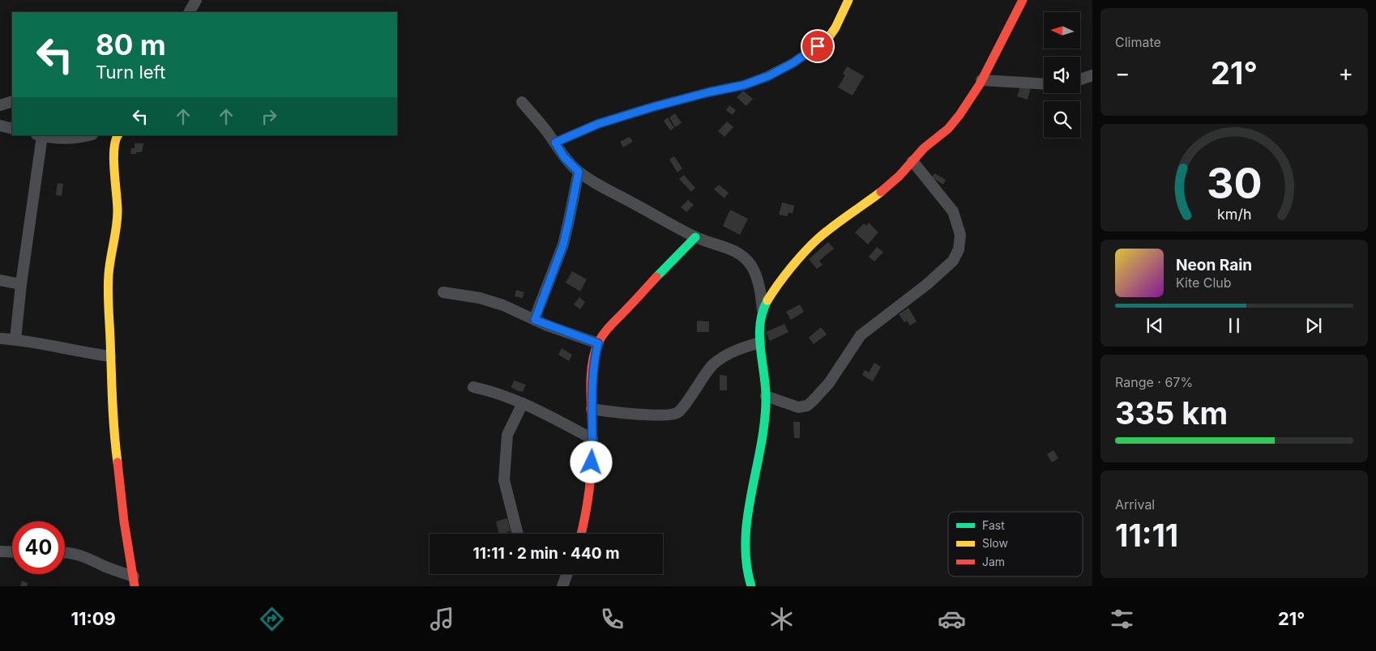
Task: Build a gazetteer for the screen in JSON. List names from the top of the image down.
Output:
{
  "legend": ["Fast", "Slow", "Jam"],
  "north": "left",
  "page": {
    "tile": [
      "Climate",
      ["Range · 67%", "335 km"],
      ["Arrival", "11:11"]
    ],
    "turn": ["80 m", "Turn left"],
    "heat": ["−", "21°", "+"],
    "song": ["Neon Rain", "Kite Club"],
    "limit": "40",
    "trip": "11:11 · 2 min · 440 m",
    "tabs": ["11:09", "21°"],
    "gauge": ["30", "km/h"]
  }
}
